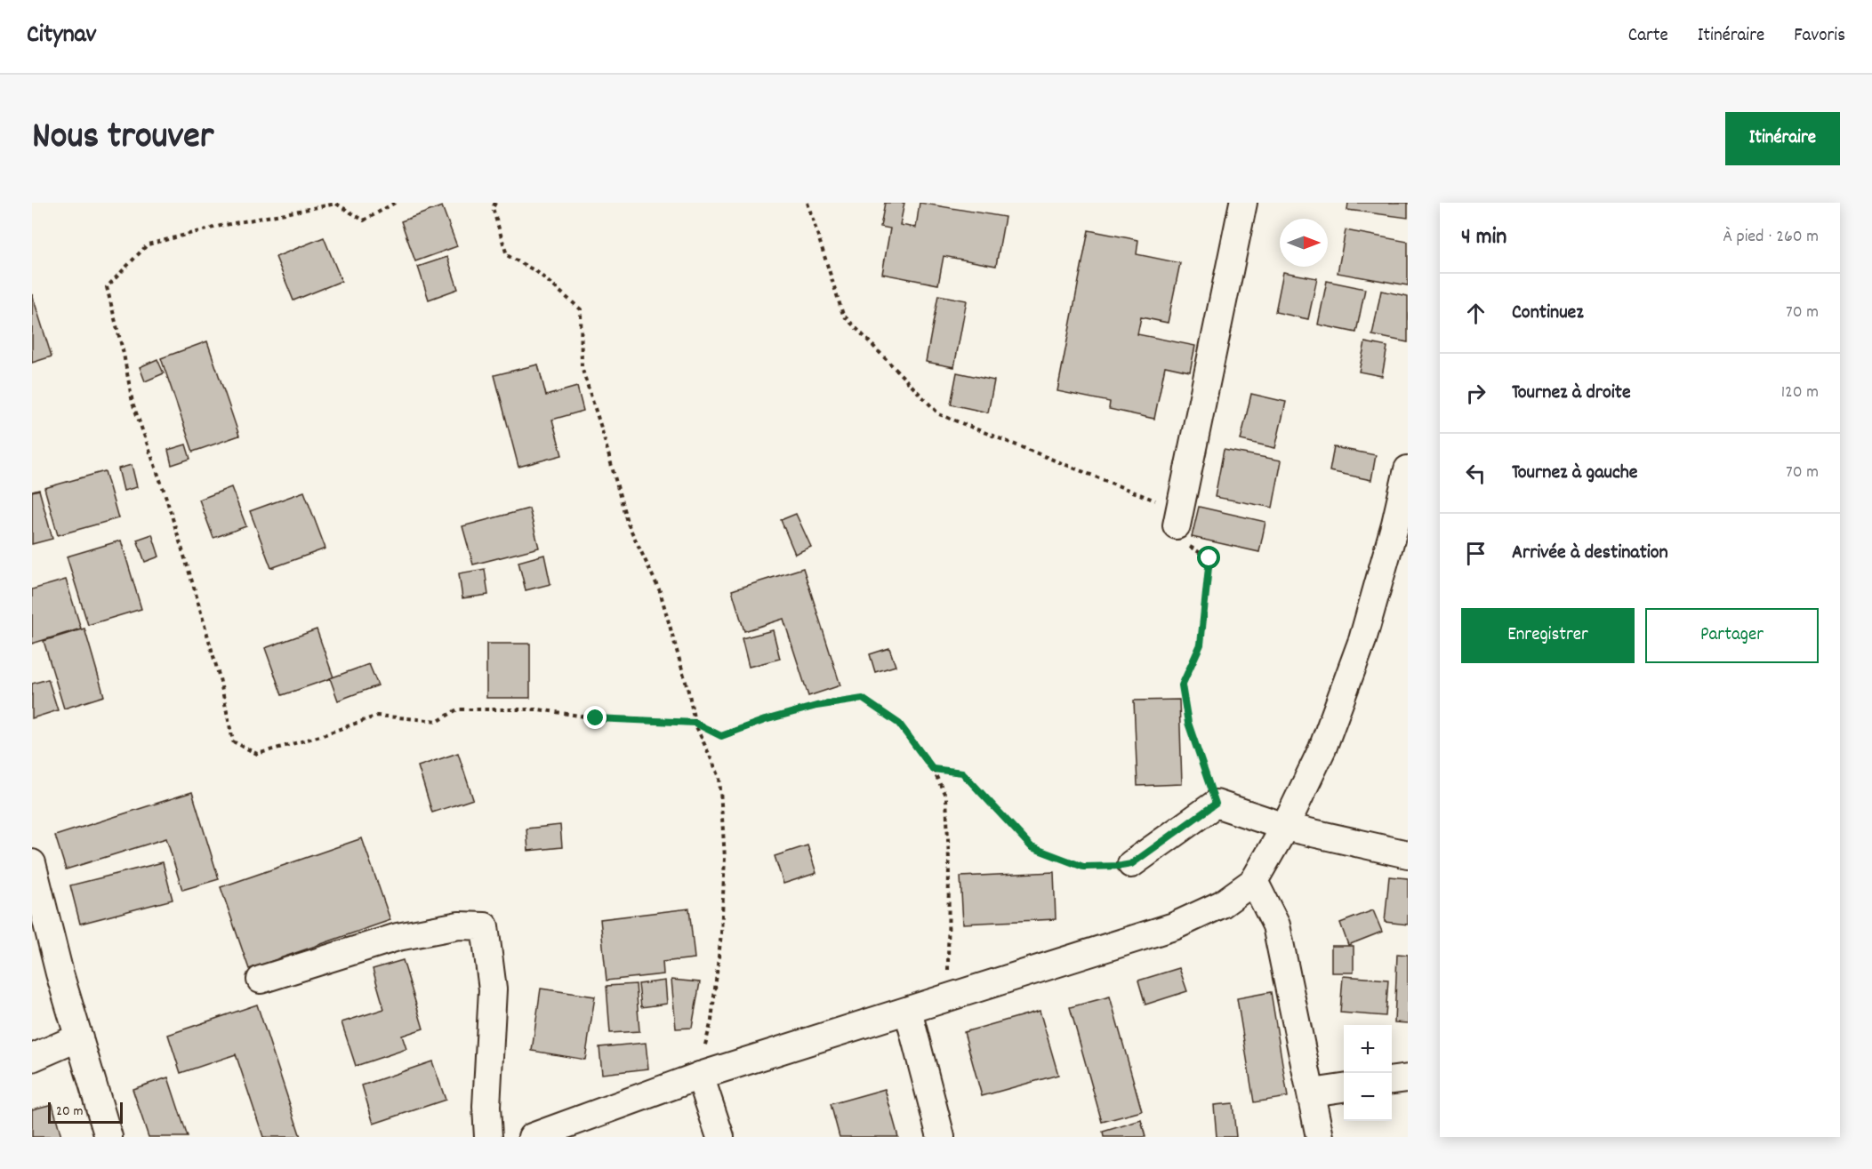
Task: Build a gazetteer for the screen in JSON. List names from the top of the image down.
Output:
{
  "scale_bar": "20 m",
  "north": "right",
  "page": {
    "header": "Citynav",
    "nav": ["Carte", "Itinéraire", "Favoris"],
    "title": "Nous trouver",
    "buttons": [
      "Itinéraire",
      ["Enregistrer", "Partager"]
    ],
    "heading": ["4 min", "À pied · 260 m"],
    "list": [
      ["Continuez", "70 m"],
      ["Tournez à droite", "120 m"],
      ["Tournez à gauche", "70 m"],
      "Arrivée à destination"
    ],
    "map_buttons": ["+", "−"],
    "scale": "20 m"
  }
}
